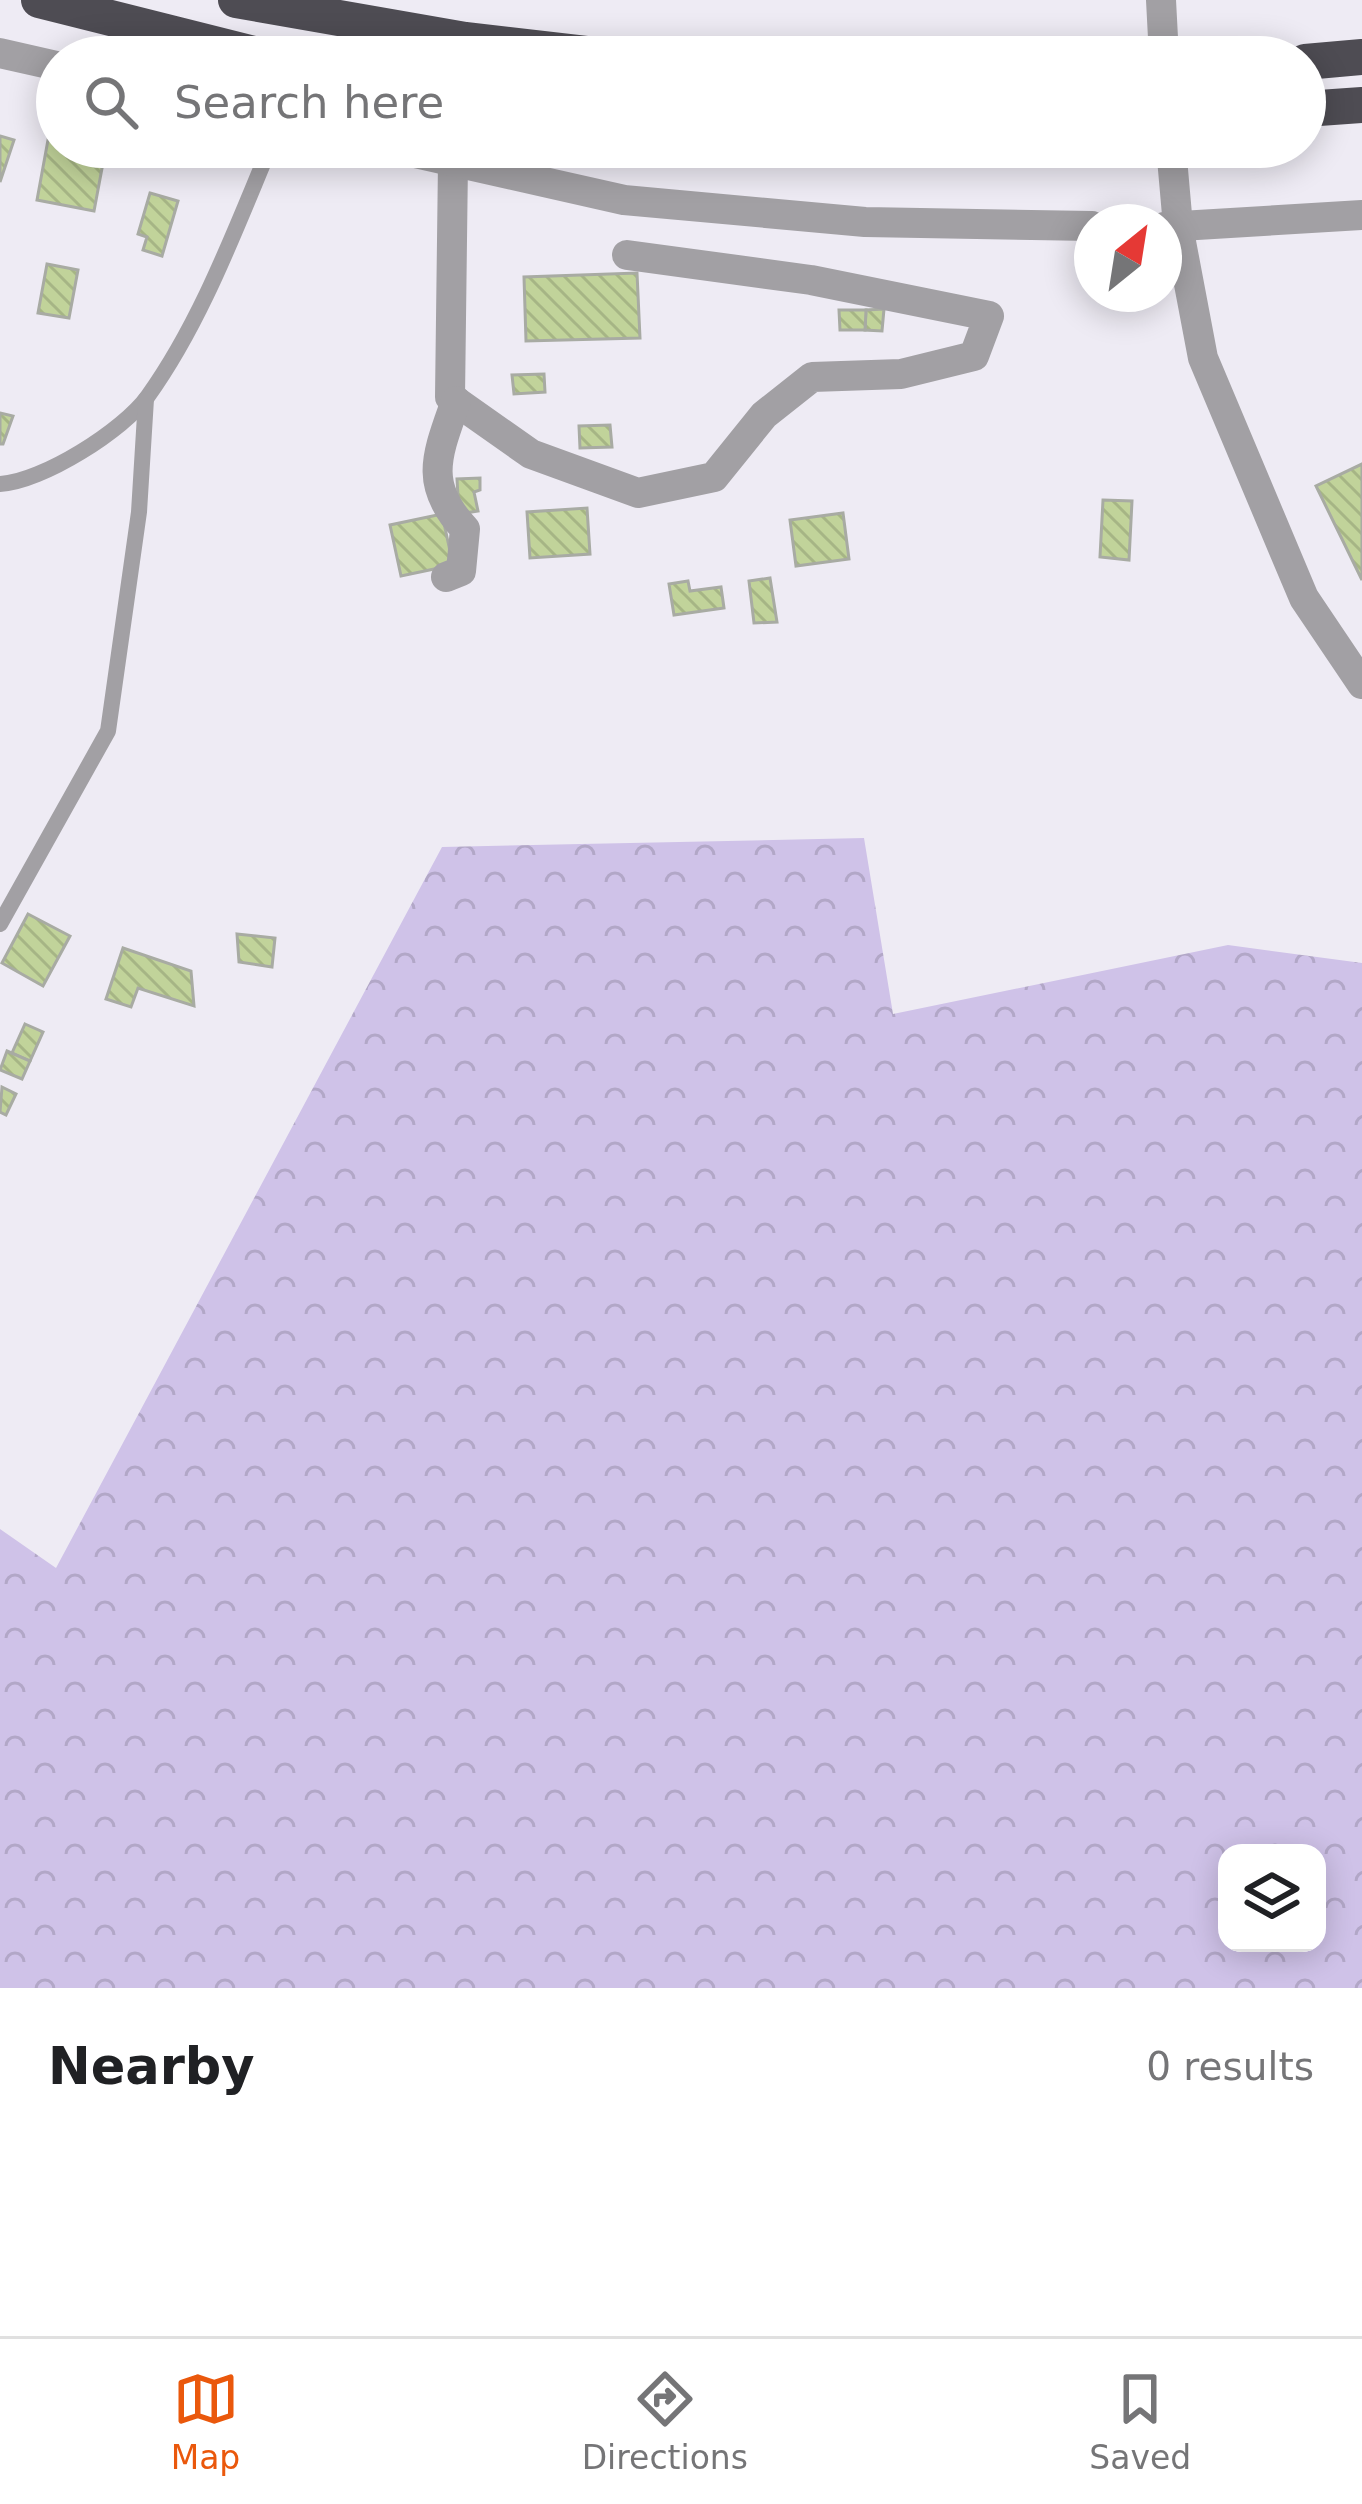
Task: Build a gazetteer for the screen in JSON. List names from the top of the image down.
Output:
{
  "north": "top right",
  "page": {
    "search": "Search here",
    "heading": ["Nearby", "0 results"],
    "nav": ["Map", "Directions", "Saved"]
  }
}
